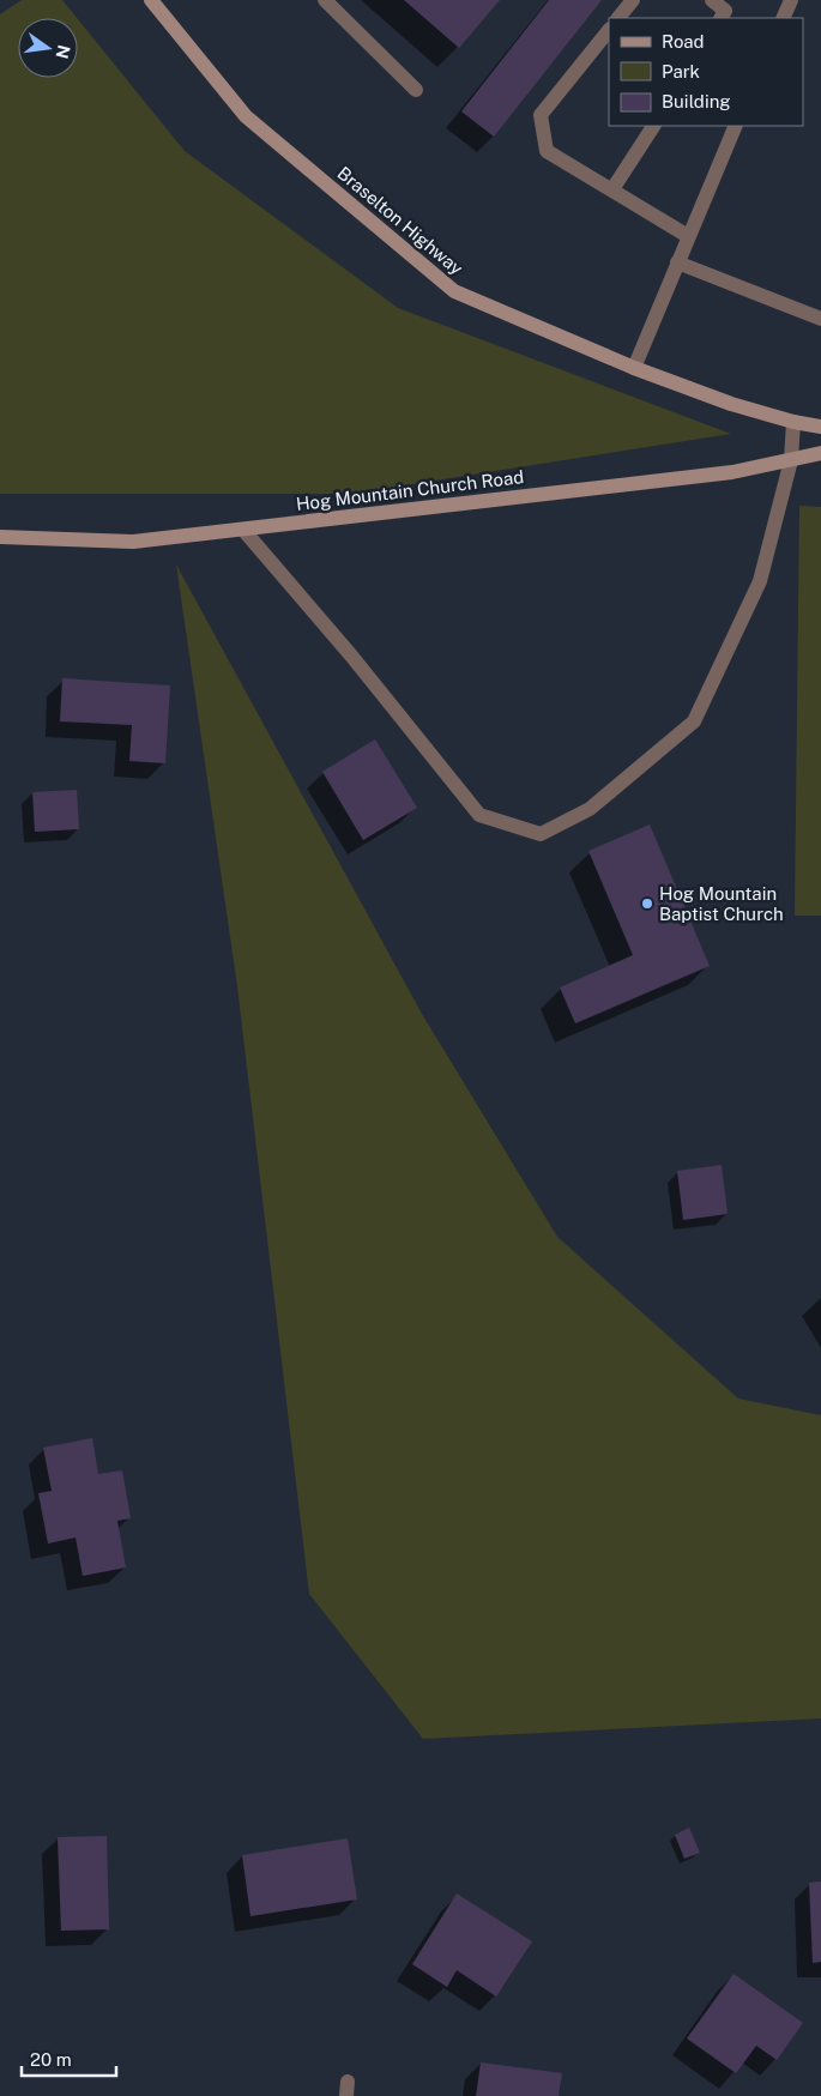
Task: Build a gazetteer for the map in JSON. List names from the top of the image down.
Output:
{
  "streets": {
    "street": ["Braselton Highway", "Hog Mountain Church Road"]
  },
  "places": ["Hog Mountain Baptist Church"],
  "legend": ["Road", "Park", "Building"],
  "scale_bar": "20 m",
  "north": "right"
}
